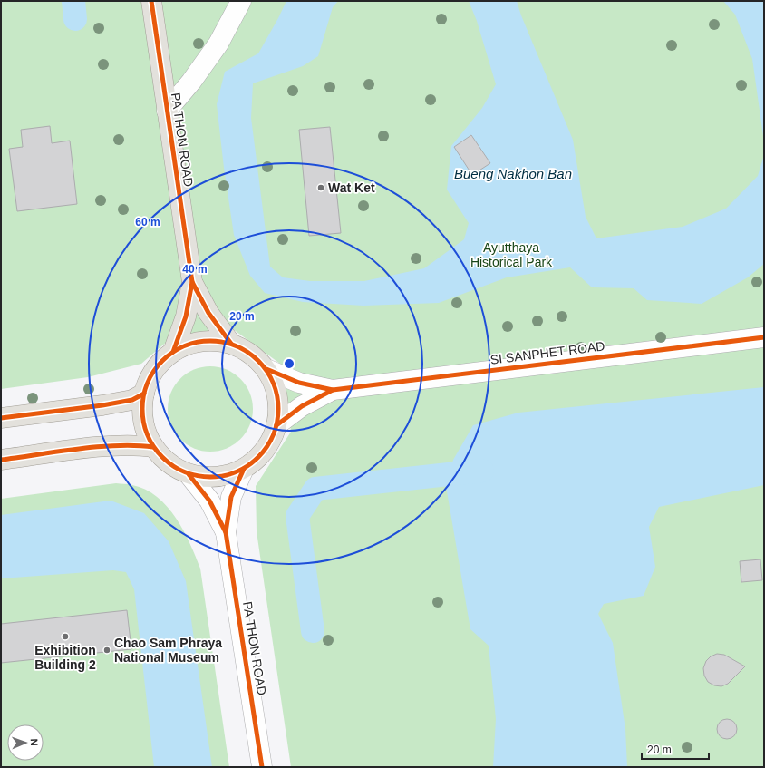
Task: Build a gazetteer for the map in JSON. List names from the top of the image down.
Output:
{
  "streets": {
    "main road": ["PA THON ROAD"],
    "street": ["SI SANPHET ROAD"]
  },
  "water": ["Bueng Nakhon Ban"],
  "parks": ["Ayutthaya Historical Park"],
  "places": ["Wat Ket", "Exhibition Building 2", "Chao Sam Phraya National Museum"],
  "scale_bar": "20 m",
  "north": "right",
  "rings": ["60 m", "40 m", "20 m"]
}
